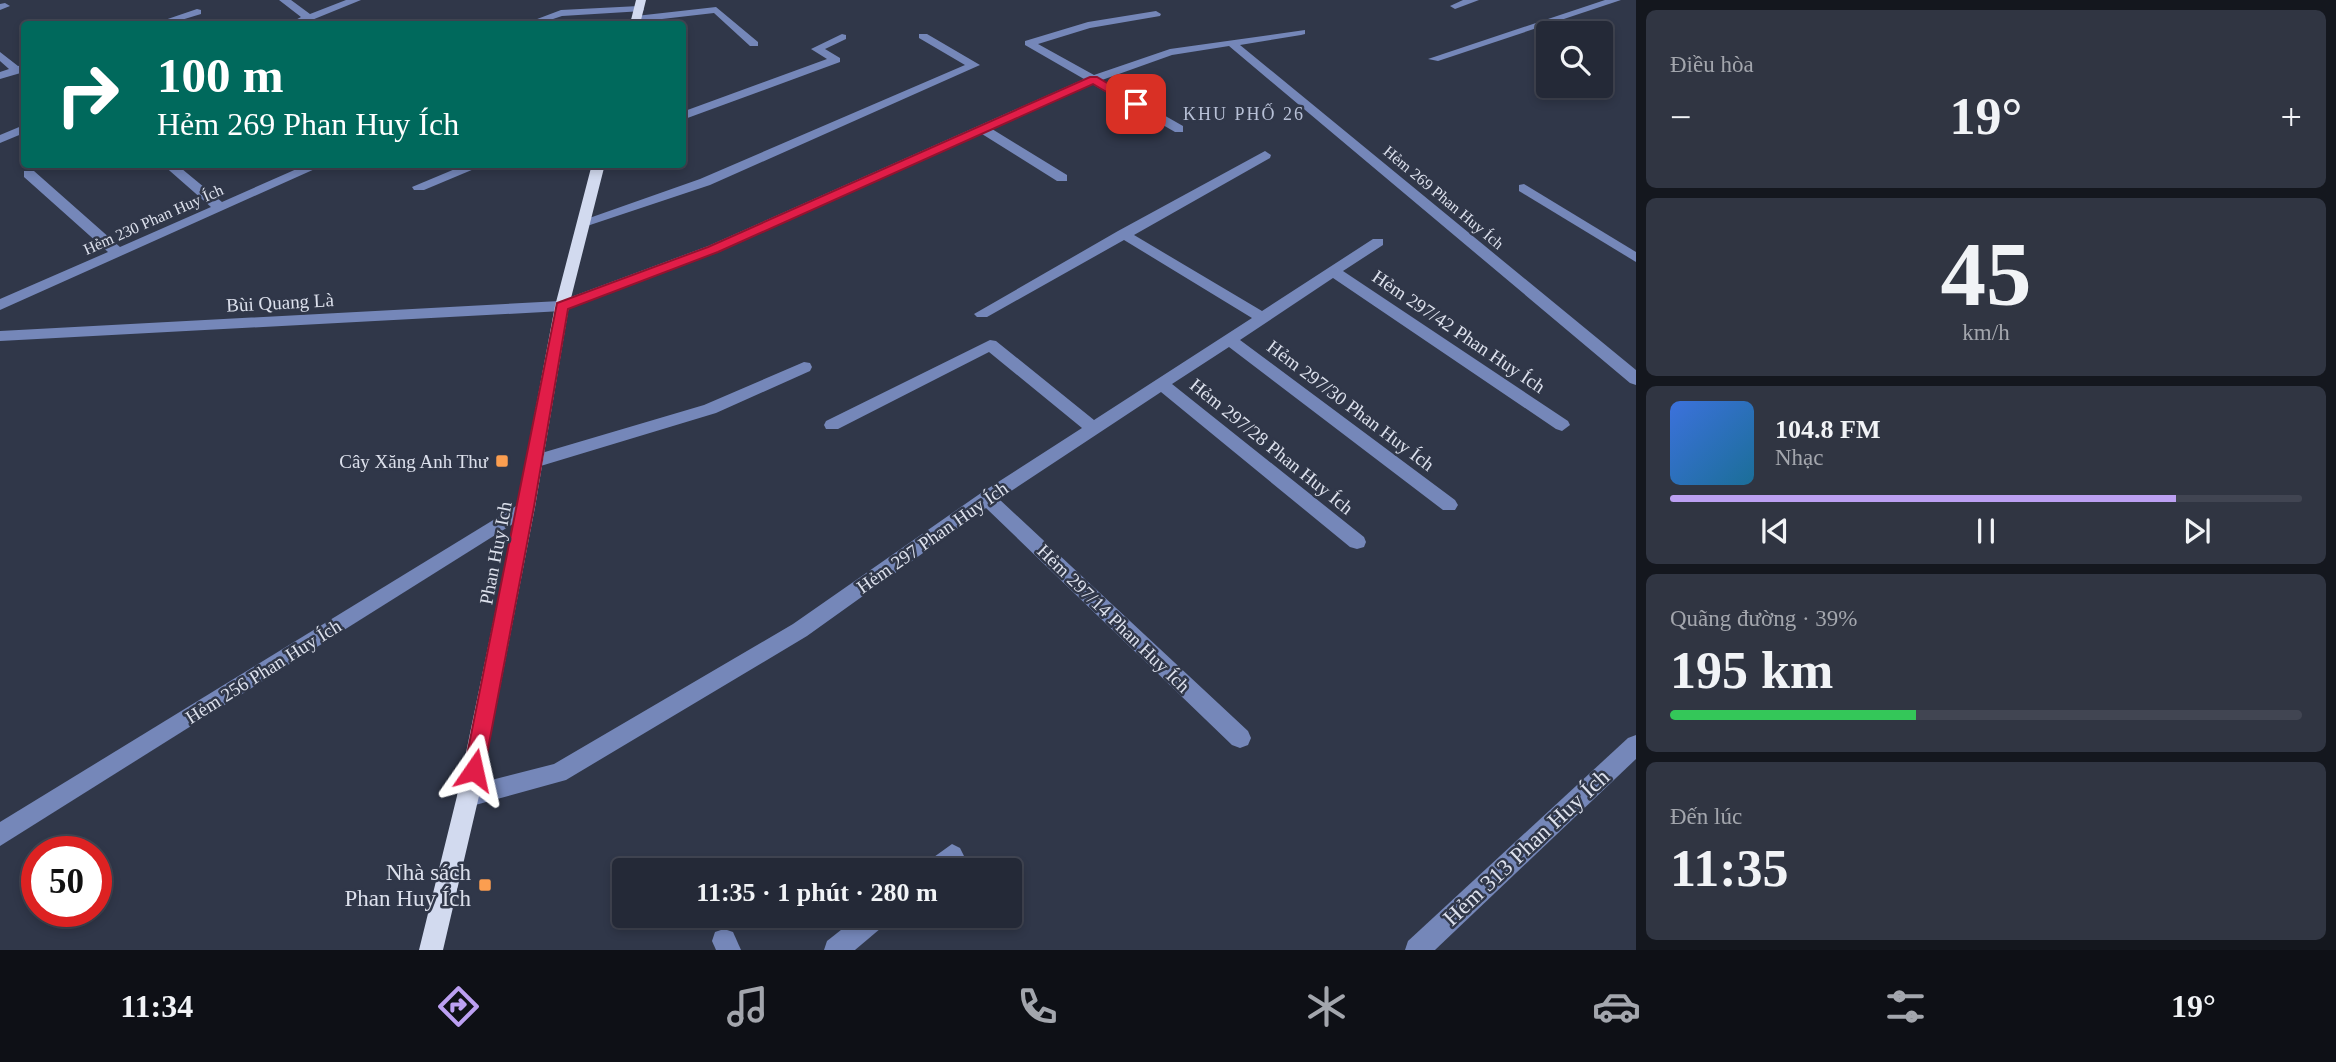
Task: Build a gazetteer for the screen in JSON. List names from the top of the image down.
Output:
{
  "streets": {
    "main road": ["Phan Huy Ich"],
    "street": [
      "Hẻm 269 Phan Huy Ích",
      "Hẻm 230 Phan Huy Ích",
      "Bùi Quang Là",
      "Hẻm 297/42 Phan Huy Ích",
      "Hẻm 297/30 Phan Huy Ích",
      "Hẻm 297/28 Phan Huy Ích",
      "Hẻm 297 Phan Huy Ích",
      "Hẻm 297/14 Phan Huy Ích",
      "Hẻm 256 Phan Huy Ích",
      "Hẻm 313 Phan Huy Ích"
    ]
  },
  "crossings": [
    ["Bùi Quang Là", "Phan Huy Ich"],
    ["Hẻm 297/42 Phan Huy Ích", "Hẻm 297 Phan Huy Ích"],
    ["Hẻm 297/30 Phan Huy Ích", "Hẻm 297 Phan Huy Ích"],
    ["Hẻm 297/28 Phan Huy Ích", "Hẻm 297 Phan Huy Ích"],
    ["Hẻm 297 Phan Huy Ích", "Phan Huy Ich"],
    ["Hẻm 297 Phan Huy Ích", "Hẻm 297/14 Phan Huy Ích"],
    ["Phan Huy Ich", "Hẻm 256 Phan Huy Ích"]
  ],
  "districts": ["KHU PHỐ 26"],
  "places": {
    "transit": ["Cây Xăng Anh Thư", "Nhà sách Phan Huy Ích"]
  },
  "page": {
    "tile": [
      "Điều hòa",
      ["45", "km/h"],
      ["Quãng đường · 39%", "195 km"],
      ["Đến lúc", "11:35"]
    ],
    "turn": ["100 m", "Hẻm 269 Phan Huy Ích"],
    "heat": ["−", "19°", "+"],
    "song": ["104.8 FM", "Nhạc"],
    "limit": "50",
    "trip": "11:35 · 1 phút · 280 m",
    "tabs": ["11:34", "19°"]
  }
}
